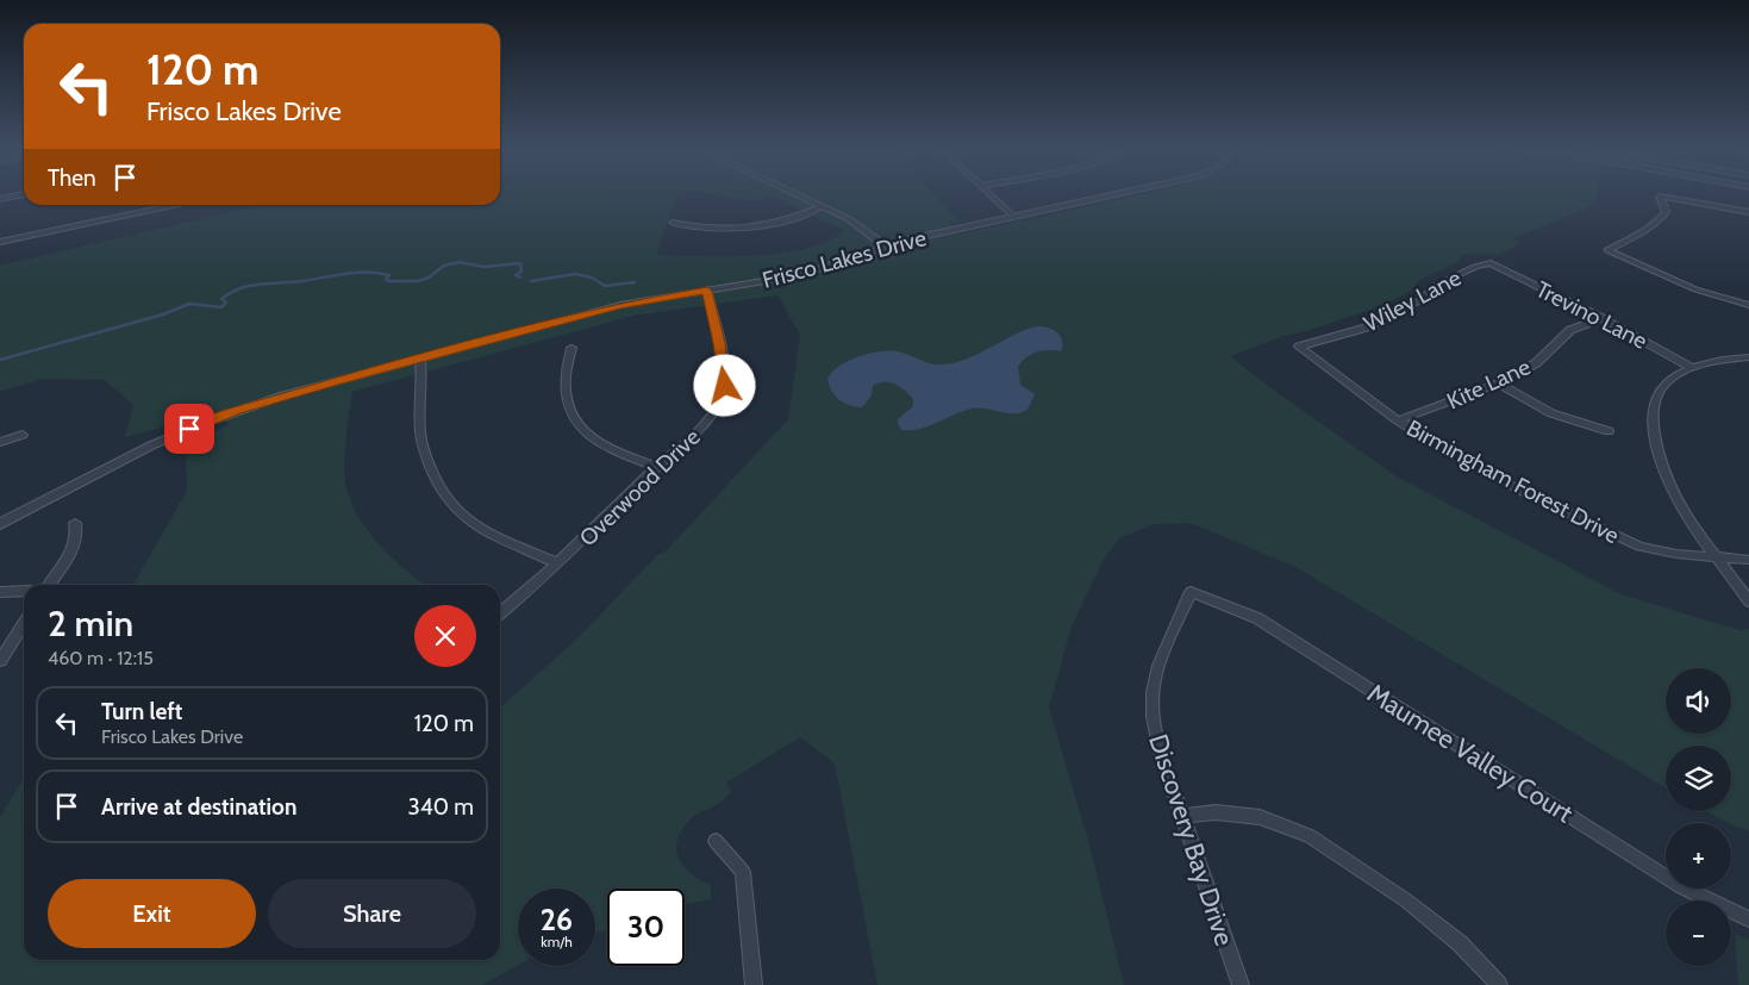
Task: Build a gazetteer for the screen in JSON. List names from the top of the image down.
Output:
{
  "streets": {
    "street": [
      "Frisco Lakes Drive",
      "Wiley Lane",
      "Trevino Lane",
      "Kite Lane",
      "Birmingham Forest Drive",
      "Overwood Drive",
      "Maumee Valley Court",
      "Discovery Bay Drive"
    ]
  },
  "crossings": [
    ["Frisco Lakes Drive", "Overwood Drive"],
    ["Wiley Lane", "Trevino Lane"],
    ["Wiley Lane", "Birmingham Forest Drive"],
    ["Trevino Lane", "Kite Lane"],
    ["Kite Lane", "Birmingham Forest Drive"],
    ["Maumee Valley Court", "Discovery Bay Drive"]
  ],
  "page": {
    "turn": ["120 m", "Frisco Lakes Drive"],
    "then": "Then",
    "heading": ["2 min", "460 m · 12:15"],
    "map_buttons": ["+", "−"],
    "list": [
      {
        "name": "Turn left",
        "note": "Frisco Lakes Drive",
        "value": "120 m"
      },
      {
        "name": "Arrive at destination",
        "value": "340 m"
      }
    ],
    "buttons": ["Exit", "Share"],
    "speed": "26 km/h",
    "limit": "30"
  }
}
